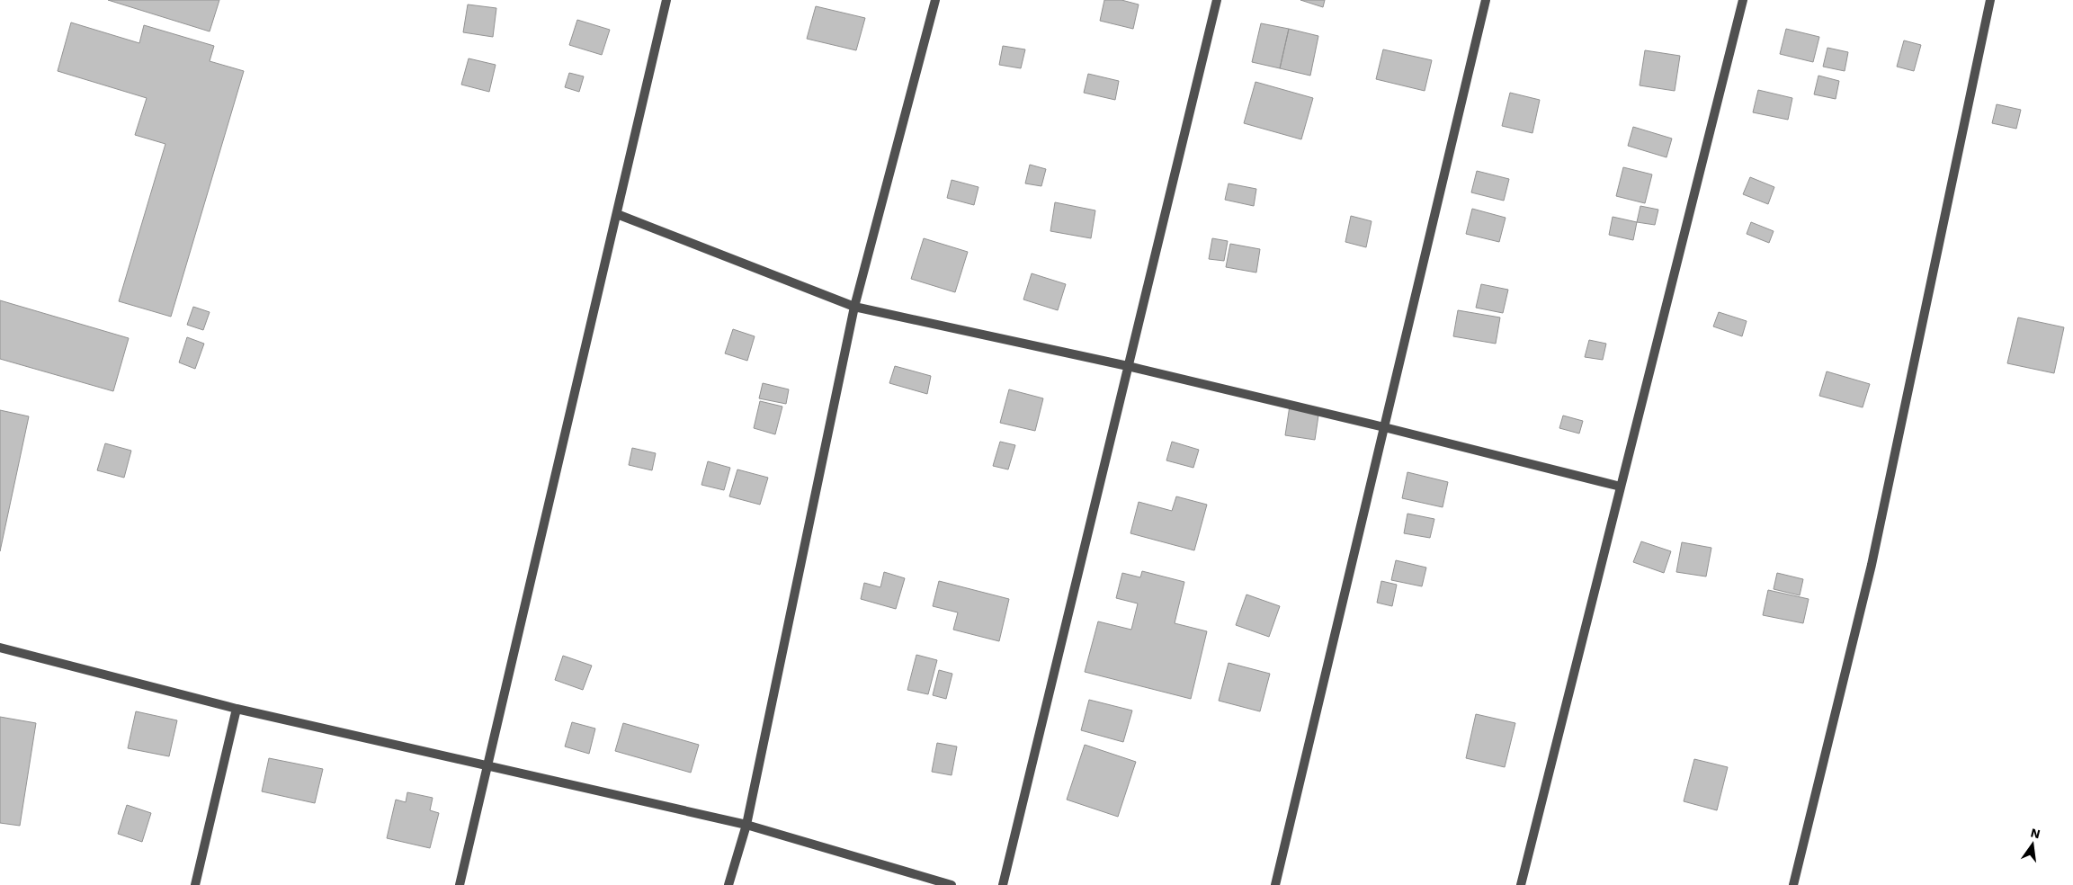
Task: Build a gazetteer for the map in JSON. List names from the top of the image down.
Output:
{
  "north": "top"
}
